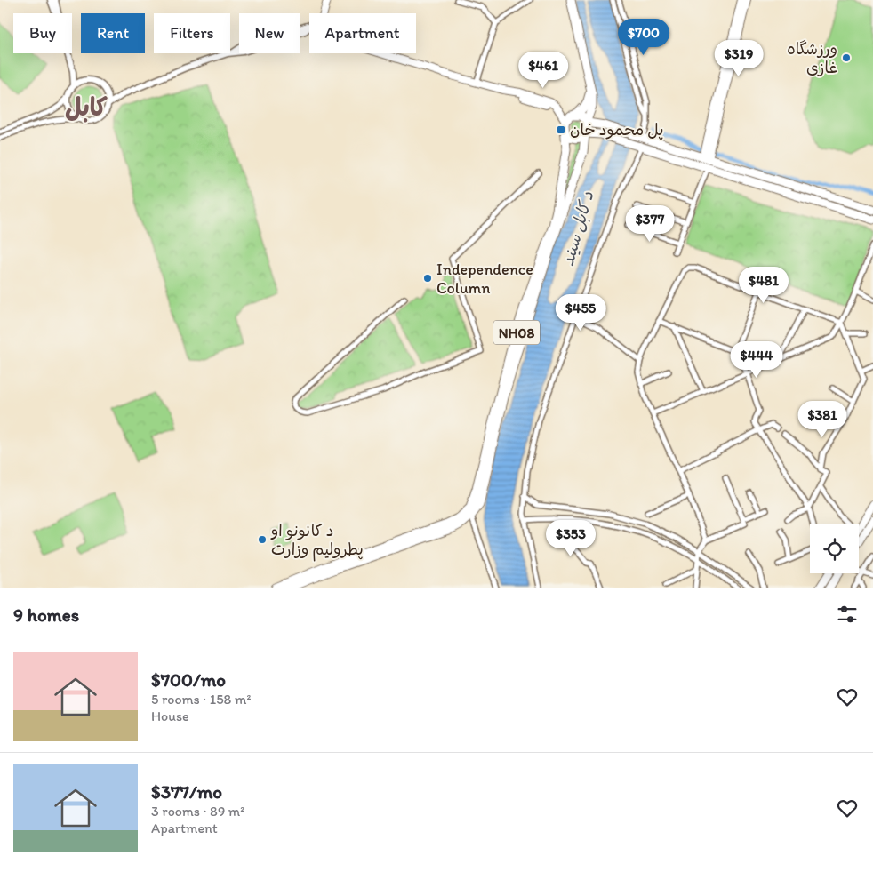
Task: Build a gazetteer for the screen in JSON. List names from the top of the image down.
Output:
{
  "streets": {
    "main road": ["NH08"]
  },
  "districts": ["کابل"],
  "water": ["د کابل سيند"],
  "places": {
    "other": ["ورزشگاه غازی", "Independence Column", "د کانونو او پطرولیم وزارت"],
    "transit": ["پل محمود خان"]
  },
  "page": {
    "chip": [
      "Buy",
      "Rent",
      "Filters",
      "New",
      "Apartment"
    ],
    "price": [
      "$700",
      "$319",
      "$461",
      "$377",
      "$481",
      "$455",
      "$444",
      "$381",
      "$353"
    ],
    "heading": "9 homes",
    "list": [
      {
        "name": "$700/mo",
        "note": "5 rooms · 158 m² · House"
      },
      {
        "name": "$377/mo",
        "note": "3 rooms · 89 m² · Apartment"
      }
    ]
  }
}
